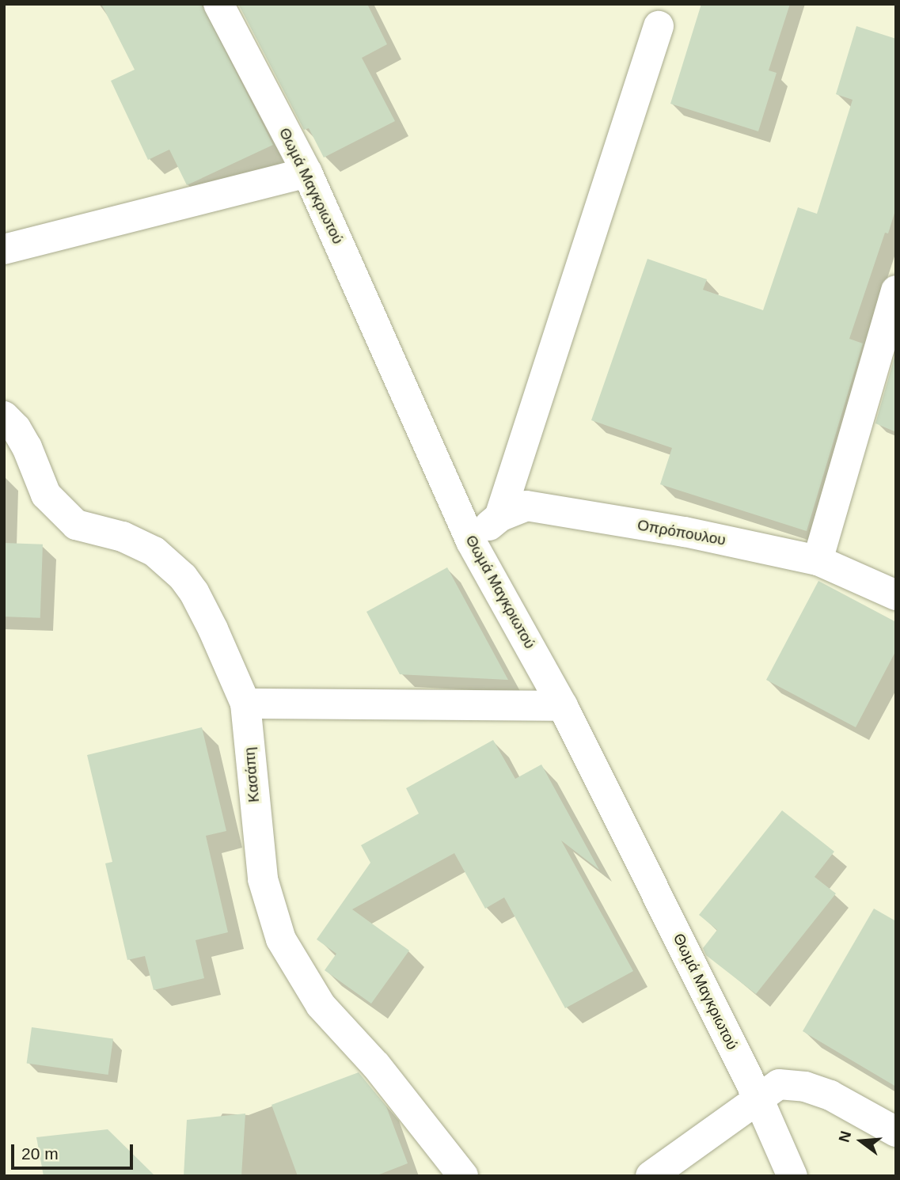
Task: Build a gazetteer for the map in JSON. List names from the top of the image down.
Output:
{
  "streets": {
    "street": ["Θωμά Μαγκριωτού", "Οπρόπουλου", "Κασάπη"]
  },
  "crossings": [
    ["Θωμά Μαγκριωτού", "Οπρόπουλου"]
  ],
  "scale_bar": "20 m",
  "north": "left"
}
